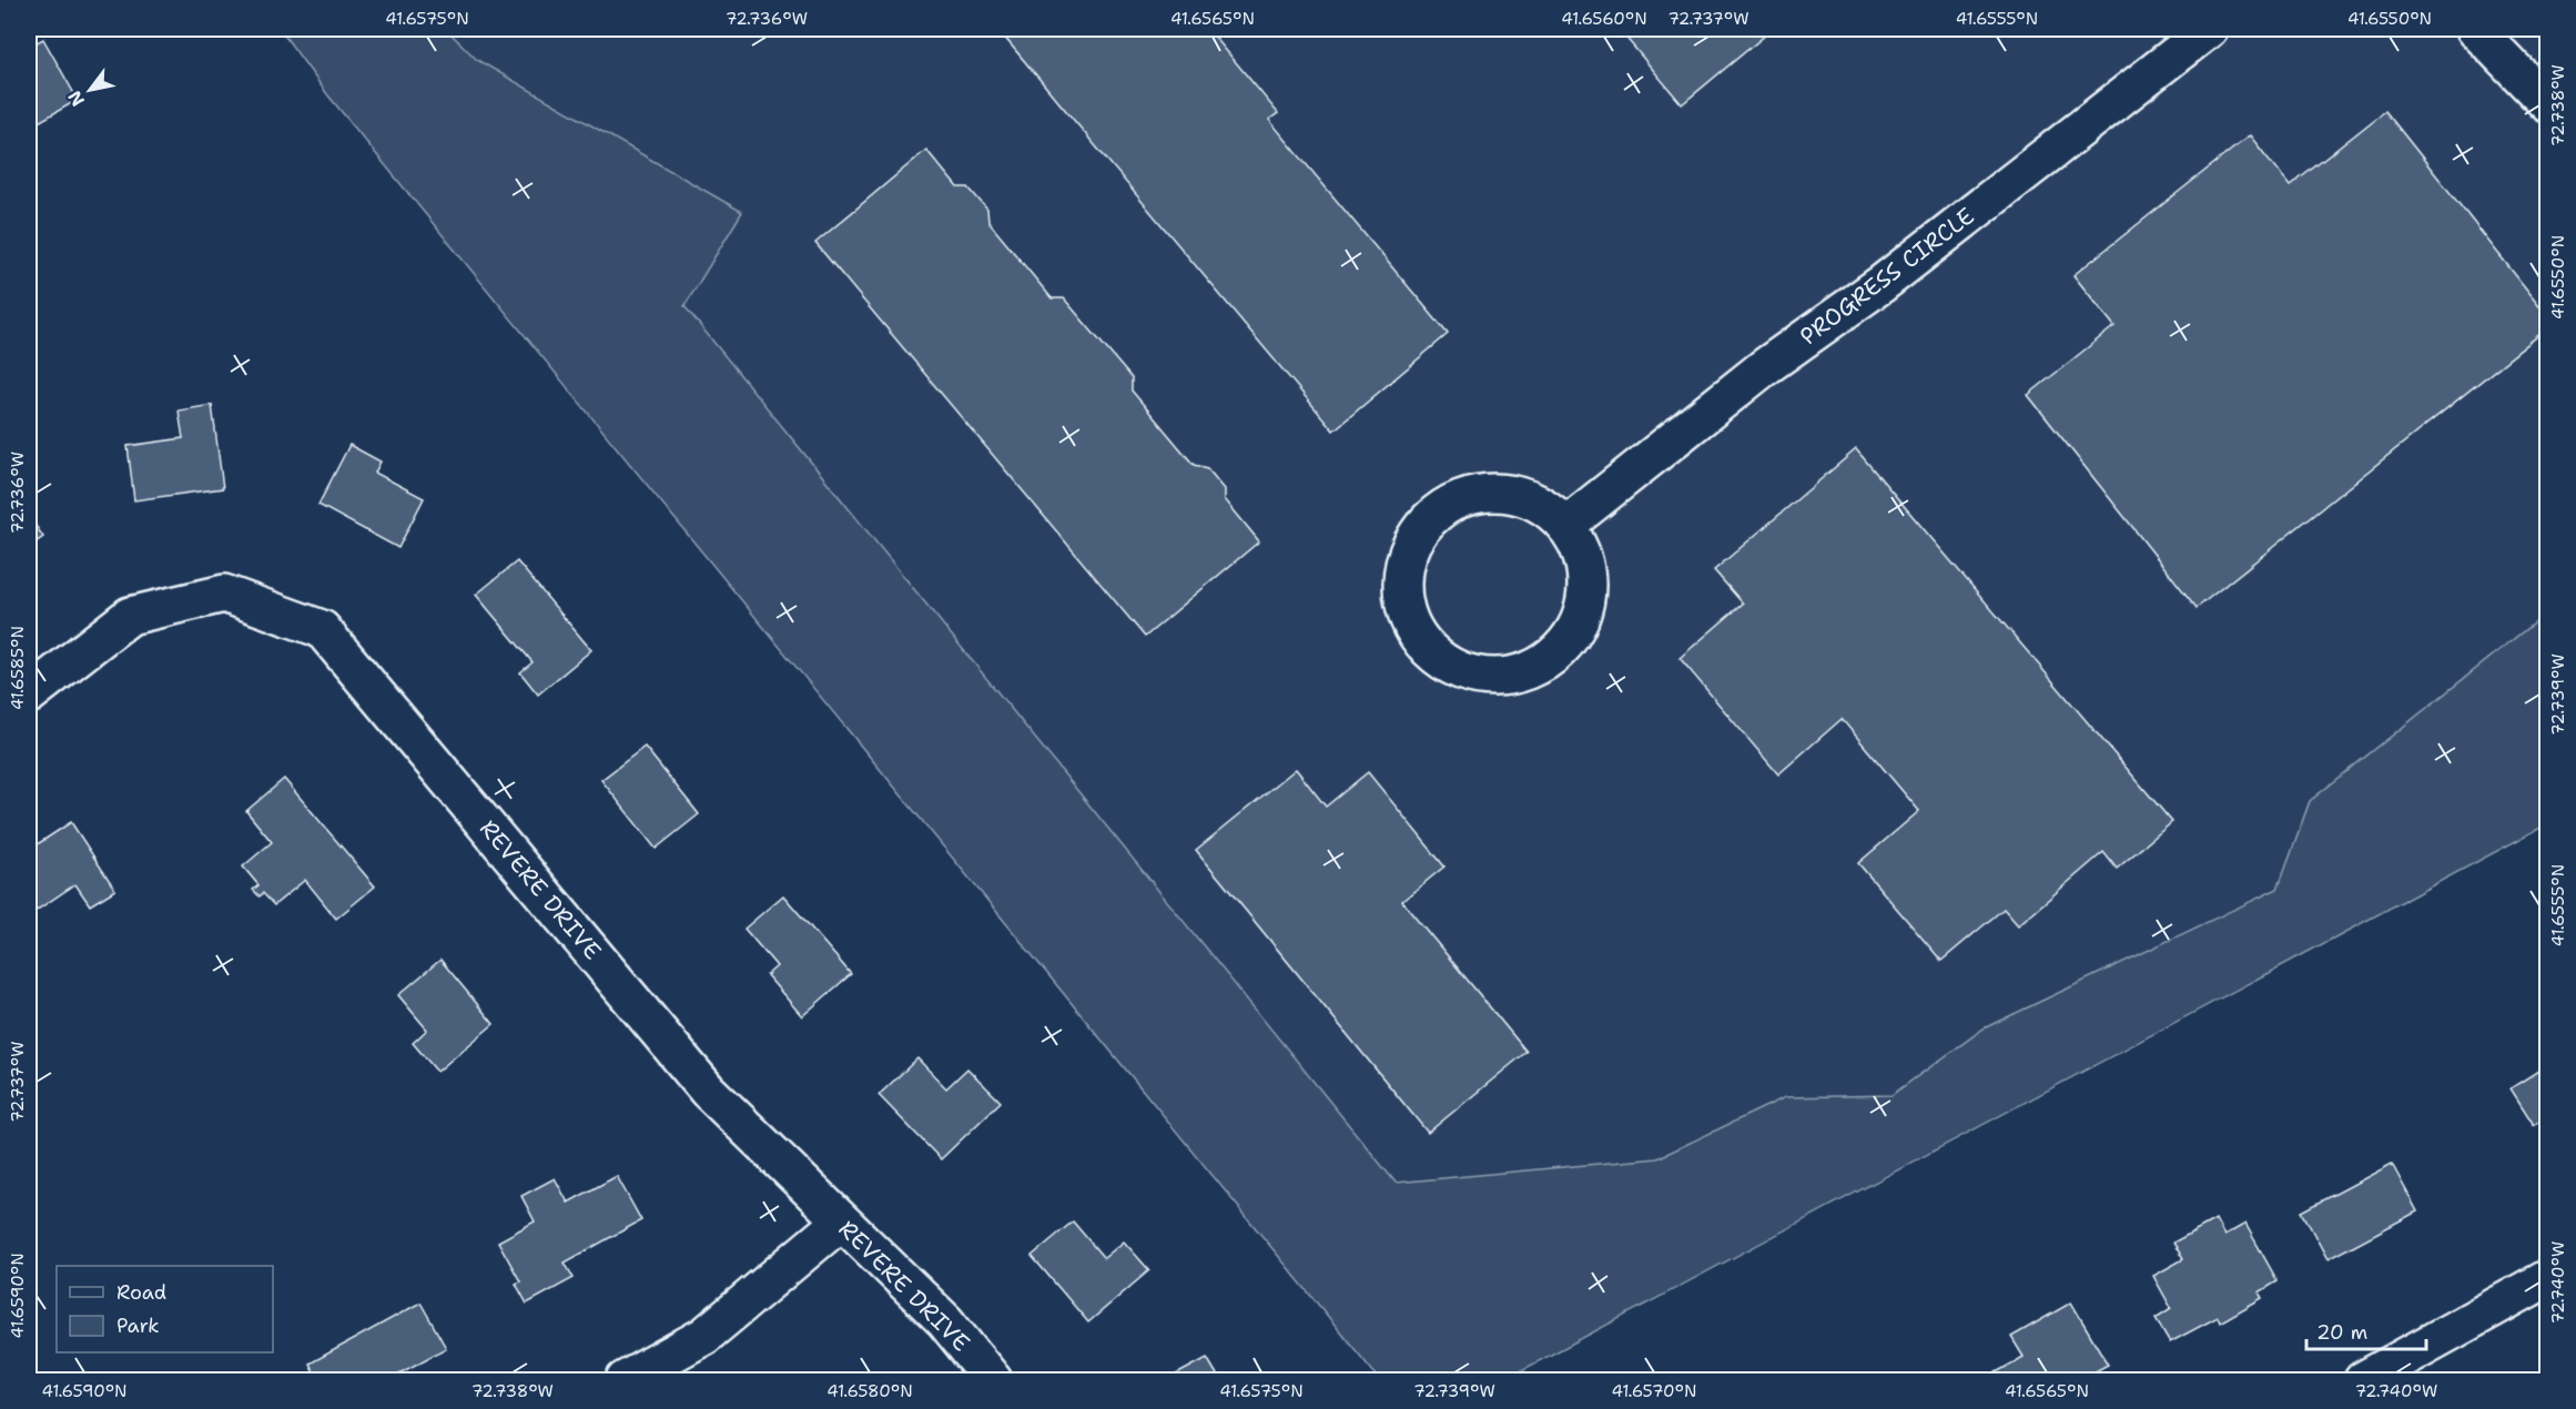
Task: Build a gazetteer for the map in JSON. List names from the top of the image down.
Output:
{
  "streets": {
    "street": ["PROGRESS CIRCLE", "REVERE DRIVE"]
  },
  "legend": ["Road", "Park"],
  "scale_bar": "20 m",
  "north": "bottom left",
  "coordinates": [
    "41.6575°N",
    "72.736°W",
    "41.6565°N",
    "41.6560°N",
    "72.737°W",
    "41.6555°N",
    "41.6550°N",
    "72.738°W",
    "41.6585°N",
    "72.739°W",
    "72.740°W",
    "41.6590°N",
    "41.6580°N",
    "41.6570°N"
  ]
}
